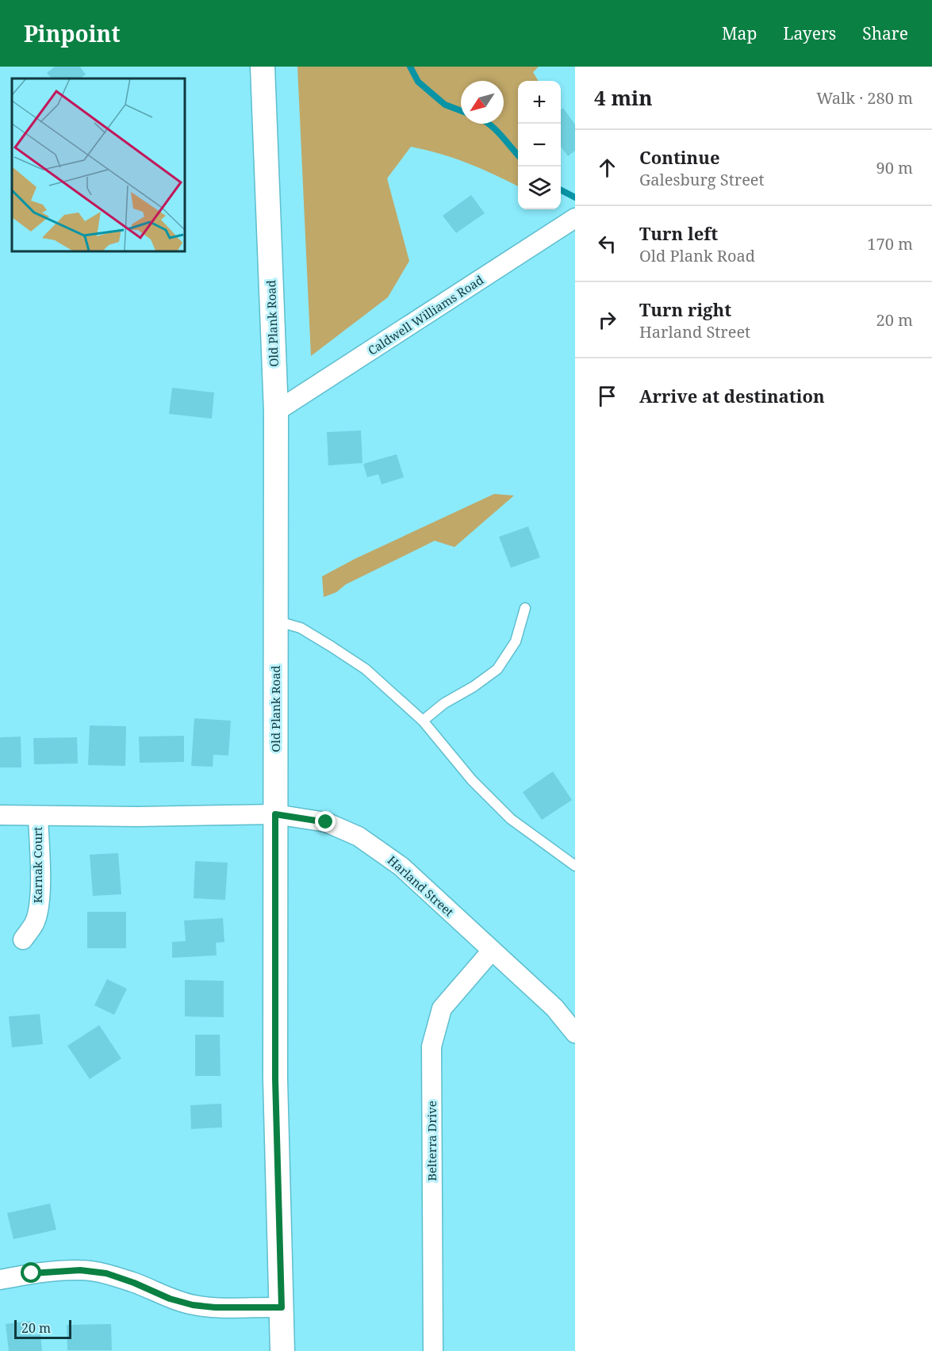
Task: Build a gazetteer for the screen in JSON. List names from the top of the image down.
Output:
{
  "streets": {
    "street": [
      "Caldwell Williams Road",
      "Old Plank Road",
      "Karnak Court",
      "Harland Street",
      "Belterra Drive"
    ]
  },
  "crossings": [
    ["Caldwell Williams Road", "Old Plank Road"],
    ["Old Plank Road", "Harland Street"],
    ["Karnak Court", "Harland Street"],
    ["Harland Street", "Belterra Drive"]
  ],
  "scale_bar": "20 m",
  "north": "bottom left",
  "page": {
    "header": "Pinpoint",
    "nav": ["Map", "Layers", "Share"],
    "heading": ["4 min", "Walk · 280 m"],
    "map_buttons": ["+", "−"],
    "list": [
      ["Continue", "Galesburg Street", "90 m"],
      ["Turn left", "Old Plank Road", "170 m"],
      ["Turn right", "Harland Street", "20 m"],
      "Arrive at destination"
    ],
    "scale": "20 m"
  }
}
